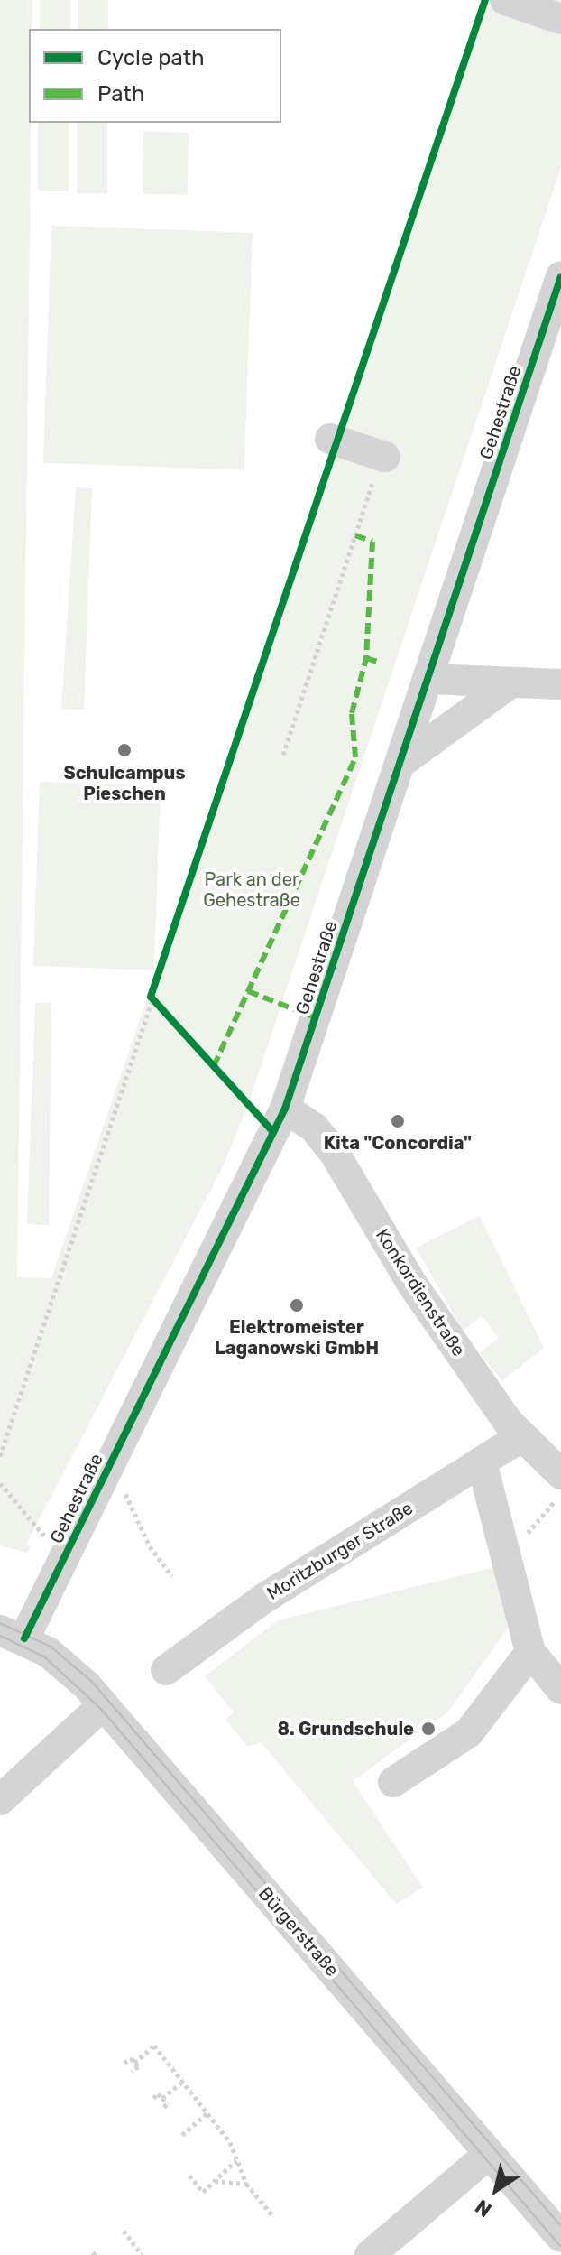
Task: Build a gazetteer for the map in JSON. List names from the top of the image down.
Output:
{
  "streets": {
    "street": [
      "Gehestraße",
      "Konkordienstraße",
      "Moritzburger Straße",
      "Bürgerstraße"
    ]
  },
  "crossings": [
    ["Gehestraße", "Konkordienstraße"],
    ["Gehestraße", "Bürgerstraße"],
    ["Konkordienstraße", "Moritzburger Straße"]
  ],
  "parks": ["Park an der Gehestraße"],
  "places": [
    "Schulcampus Pieschen",
    "Kita \"Concordia\"",
    "Elektromeister Laganowski GmbH",
    "8. Grundschule"
  ],
  "legend": ["Cycle path", "Path"],
  "north": "bottom left"
}
